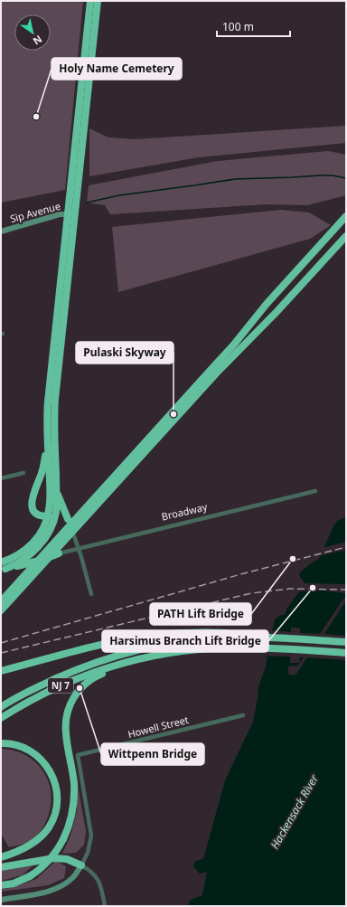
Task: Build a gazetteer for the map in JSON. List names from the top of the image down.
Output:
{
  "streets": {
    "highway": ["NJ 7"],
    "street": ["Sip Avenue", "Broadway", "Howell Street"]
  },
  "water": ["Hackensack River"],
  "places": [
    "Holy Name Cemetery",
    "Pulaski Skyway",
    "PATH Lift Bridge",
    "Harsimus Branch Lift Bridge",
    "Wittpenn Bridge"
  ],
  "scale_bar": "100 m",
  "north": "bottom right"
}
